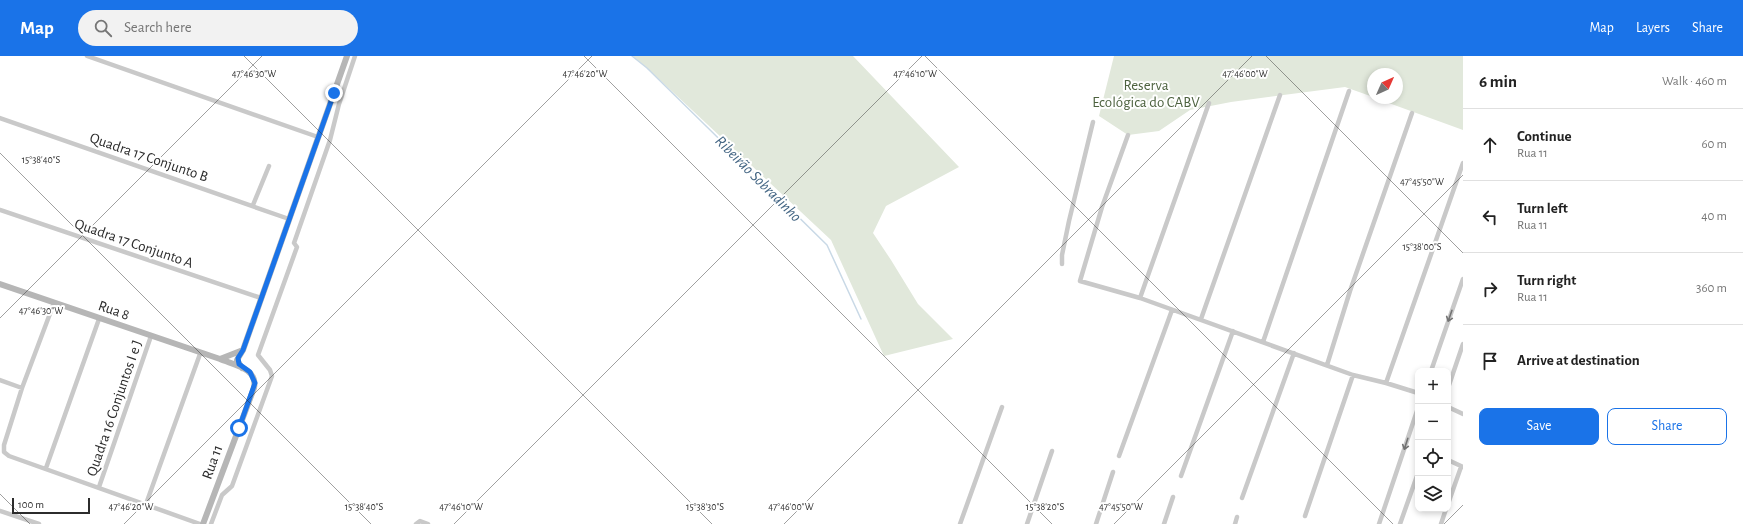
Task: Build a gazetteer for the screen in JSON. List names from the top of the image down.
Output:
{
  "streets": {
    "main road": ["Rua 8", "Rua 11"],
    "street": ["Quadra 17 Conjunto B", "Quadra 17 Conjunto A", "Quadra 16 Conjuntos I e J"]
  },
  "crossings": [
    ["Rua 8", "Quadra 16 Conjuntos I e J"],
    ["Rua 8", "Rua 11"]
  ],
  "water": ["Ribeirão Sobradinho"],
  "parks": ["Reserva Ecológica do CABV"],
  "scale_bar": "100 m",
  "north": "top right",
  "page": {
    "header": "Map",
    "search": "Search here",
    "nav": ["Map", "Layers", "Share"],
    "heading": ["6 min", "Walk · 460 m"],
    "list": [
      ["Continue", "Rua 11", "60 m"],
      ["Turn left", "Rua 11", "40 m"],
      ["Turn right", "Rua 11", "360 m"],
      "Arrive at destination"
    ],
    "map_buttons": ["+", "−"],
    "buttons": ["Save", "Share"],
    "scale": "100 m"
  },
  "coordinates": [
    "47°46'30\"W",
    "47°46'20\"W",
    "47°46'10\"W",
    "47°46'00\"W",
    "15°38'40\"S",
    "47°45'50\"W",
    "15°38'00\"S",
    "15°38'30\"S",
    "15°38'20\"S"
  ]
}
